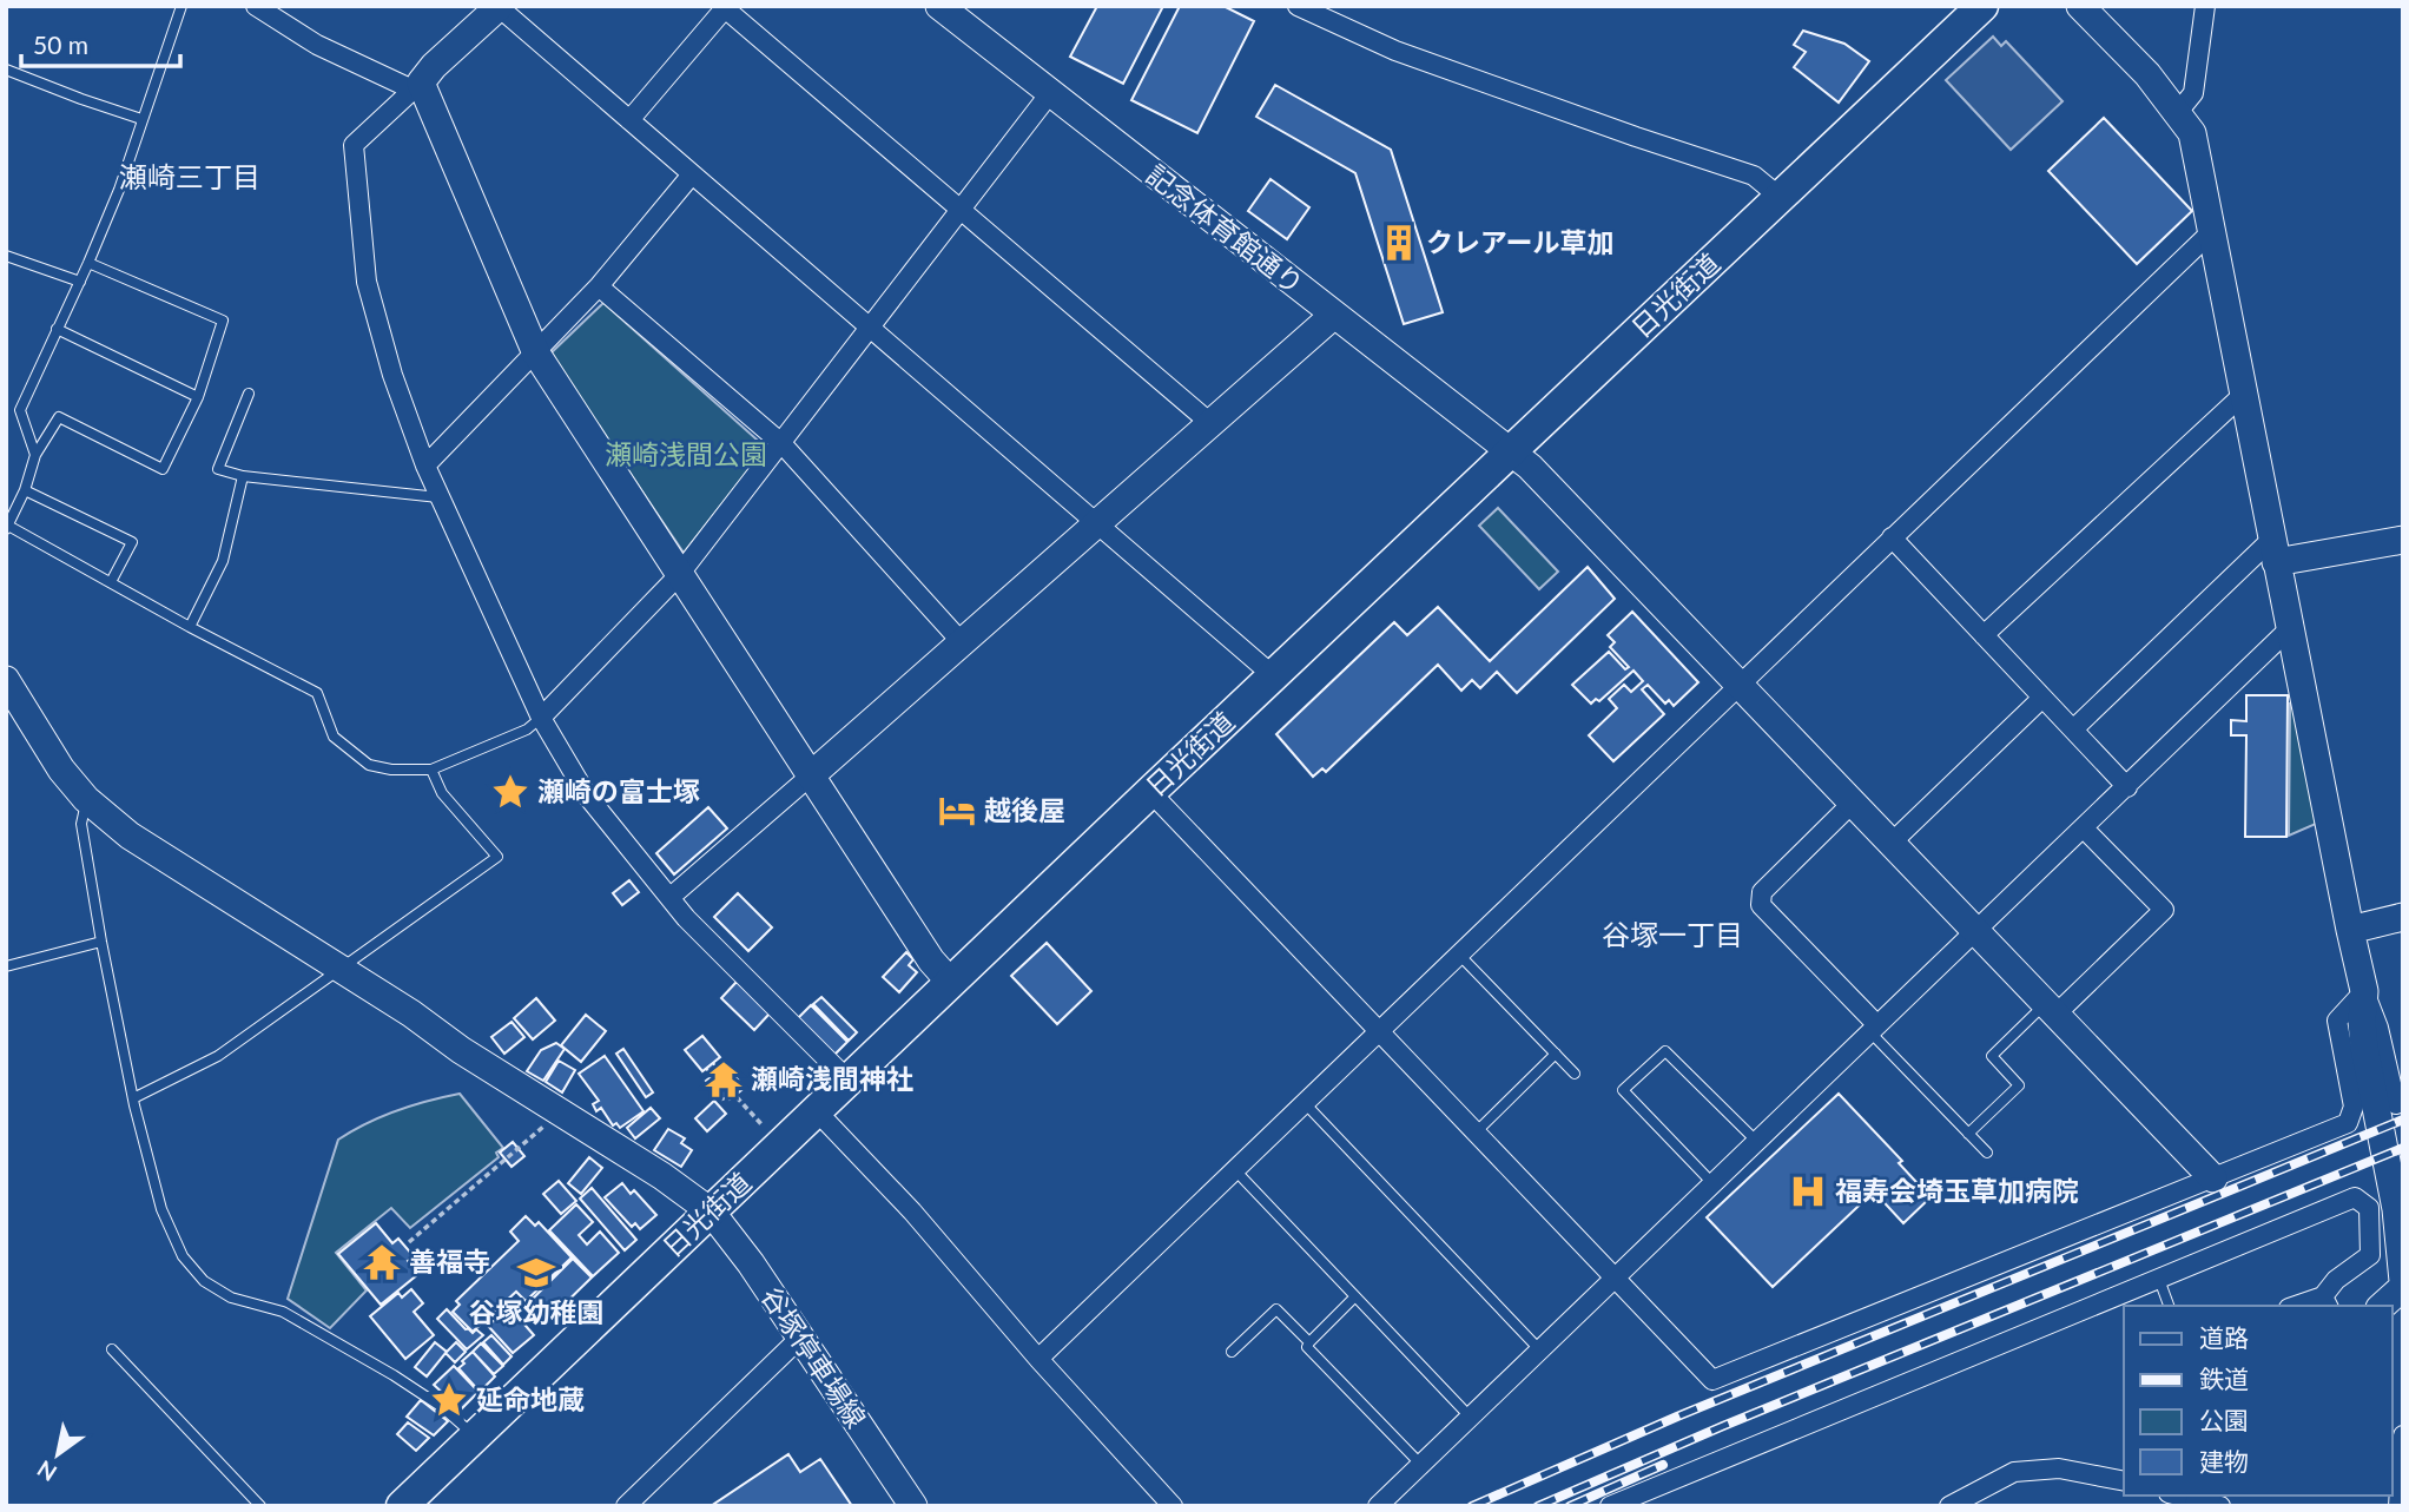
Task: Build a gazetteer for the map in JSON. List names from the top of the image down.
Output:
{
  "streets": {
    "main road": ["日光街道"],
    "street": ["記念体育館通り", "谷塚停車場線"]
  },
  "crossings": [
    ["記念体育館通り", "日光街道"],
    ["日光街道", "谷塚停車場線"]
  ],
  "districts": ["瀬崎三丁目", "谷塚一丁目"],
  "parks": ["瀬崎浅間公園"],
  "places": {
    "building": ["クレアール草加"],
    "place": ["瀬崎の富士塚", "延命地蔵"],
    "hotel": ["越後屋"],
    "temple": ["瀬崎浅間神社", "善福寺"],
    "hospital": ["福寿会埼玉草加病院"],
    "school or university": ["谷塚幼稚園"]
  },
  "legend": [
    "道路",
    "鉄道",
    "公園",
    "建物"
  ],
  "scale_bar": "50 m",
  "north": "bottom left"
}
